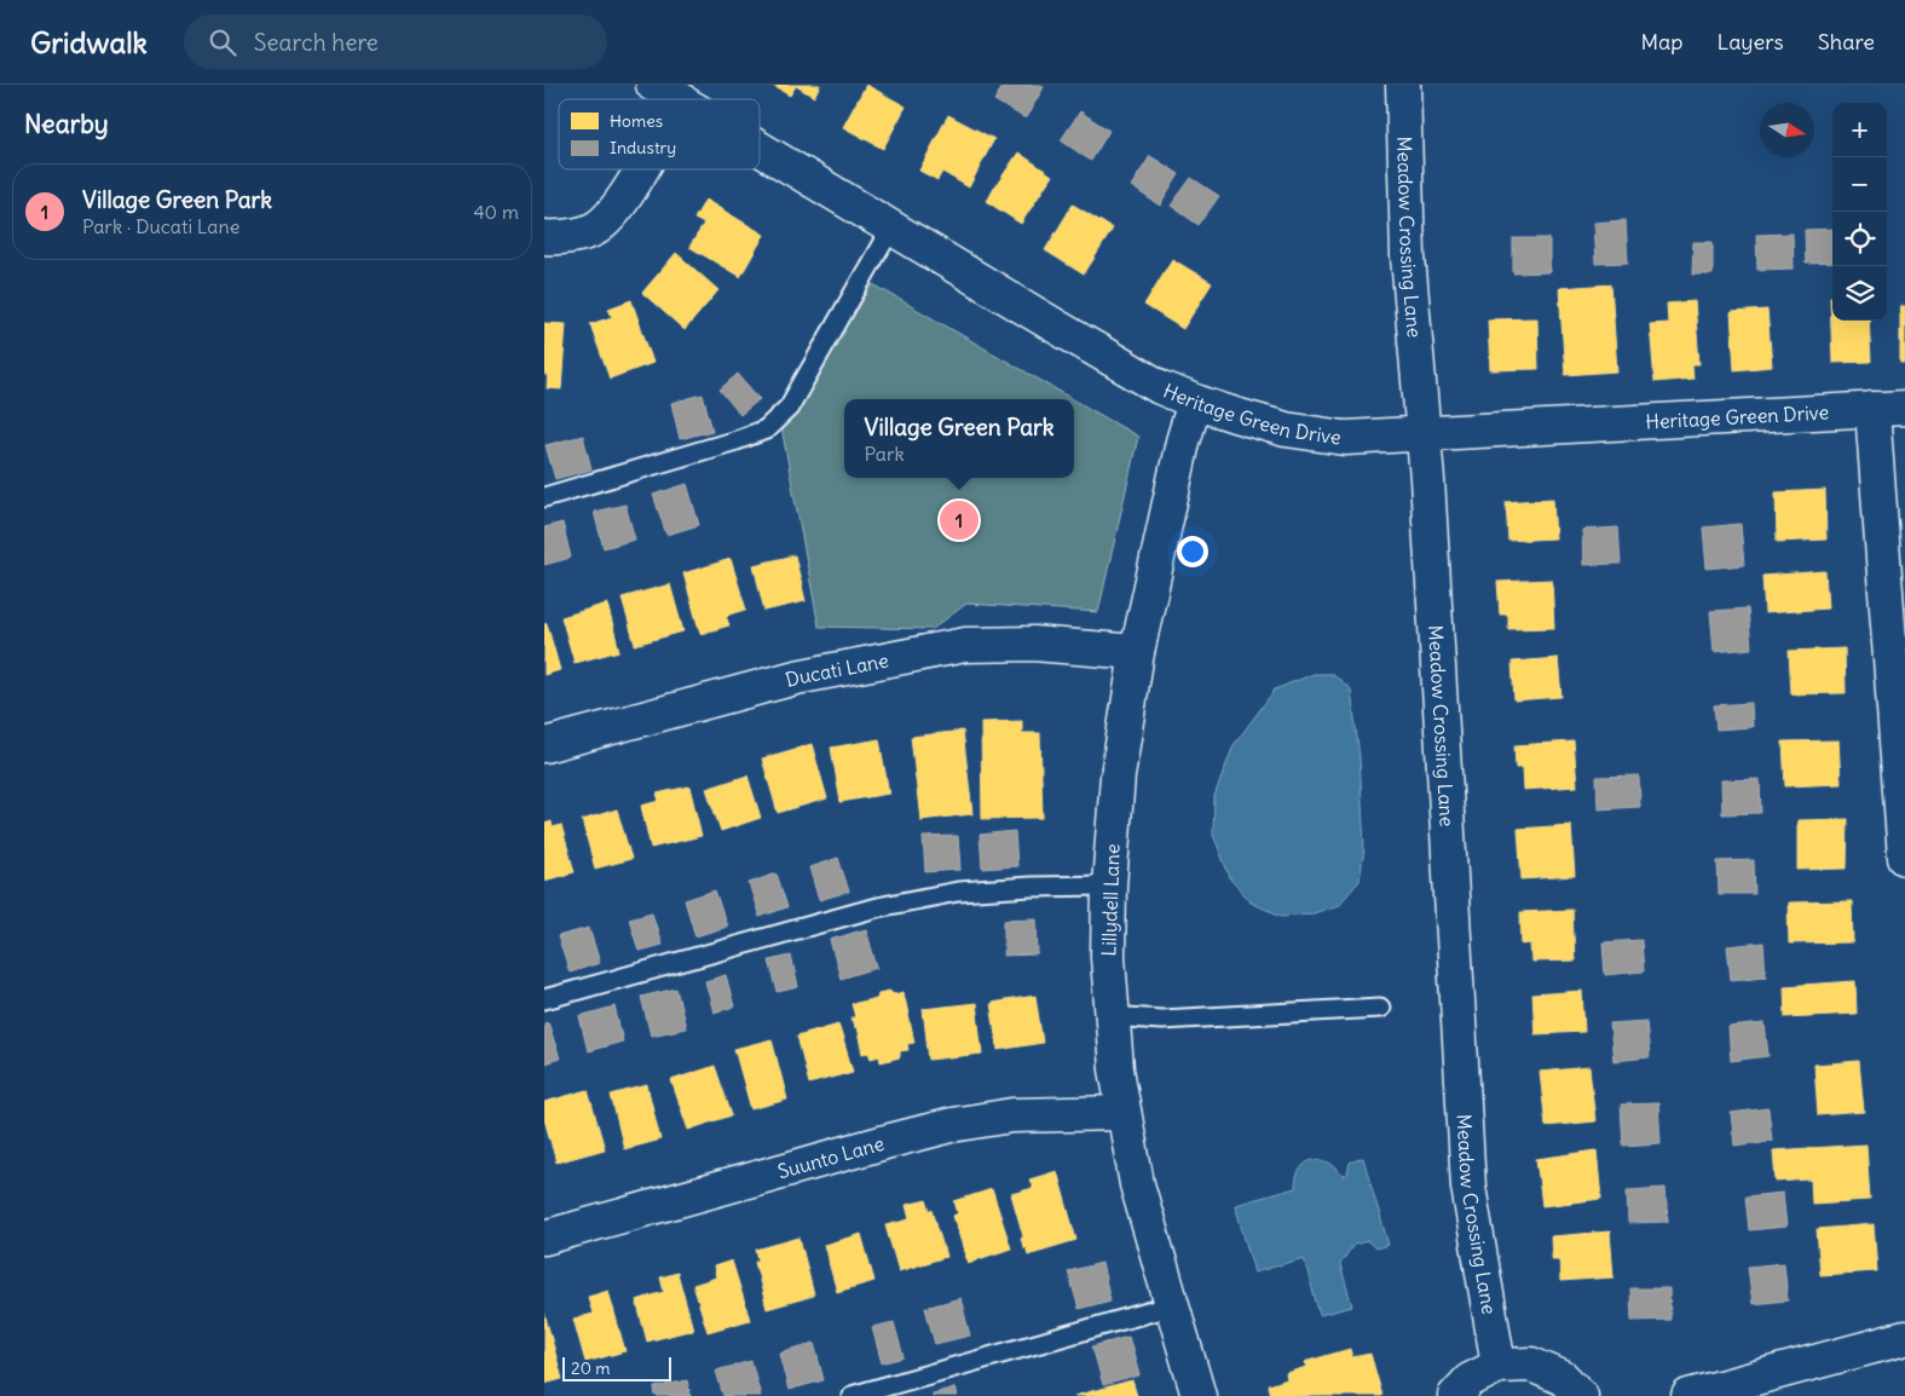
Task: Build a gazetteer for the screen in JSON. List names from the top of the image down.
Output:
{
  "streets": {
    "street": [
      "Meadow Crossing Lane",
      "Heritage Green Drive",
      "Ducati Lane",
      "Lillydell Lane",
      "Suunto Lane"
    ]
  },
  "crossings": [
    ["Meadow Crossing Lane", "Heritage Green Drive"],
    ["Heritage Green Drive", "Lillydell Lane"],
    ["Ducati Lane", "Lillydell Lane"],
    ["Lillydell Lane", "Suunto Lane"]
  ],
  "legend": ["Homes", "Industry"],
  "scale_bar": "20 m",
  "north": "right",
  "page": {
    "header": "Gridwalk",
    "search": "Search here",
    "nav": ["Map", "Layers", "Share"],
    "heading": "Nearby",
    "map_buttons": ["+", "−"],
    "list": [
      {
        "mark": "1",
        "name": "Village Green Park",
        "note": "Park · Ducati Lane",
        "value": "40 m"
      }
    ],
    "popup": ["Village Green Park", "Park"],
    "pins": "1",
    "scale": "20 m"
  }
}
